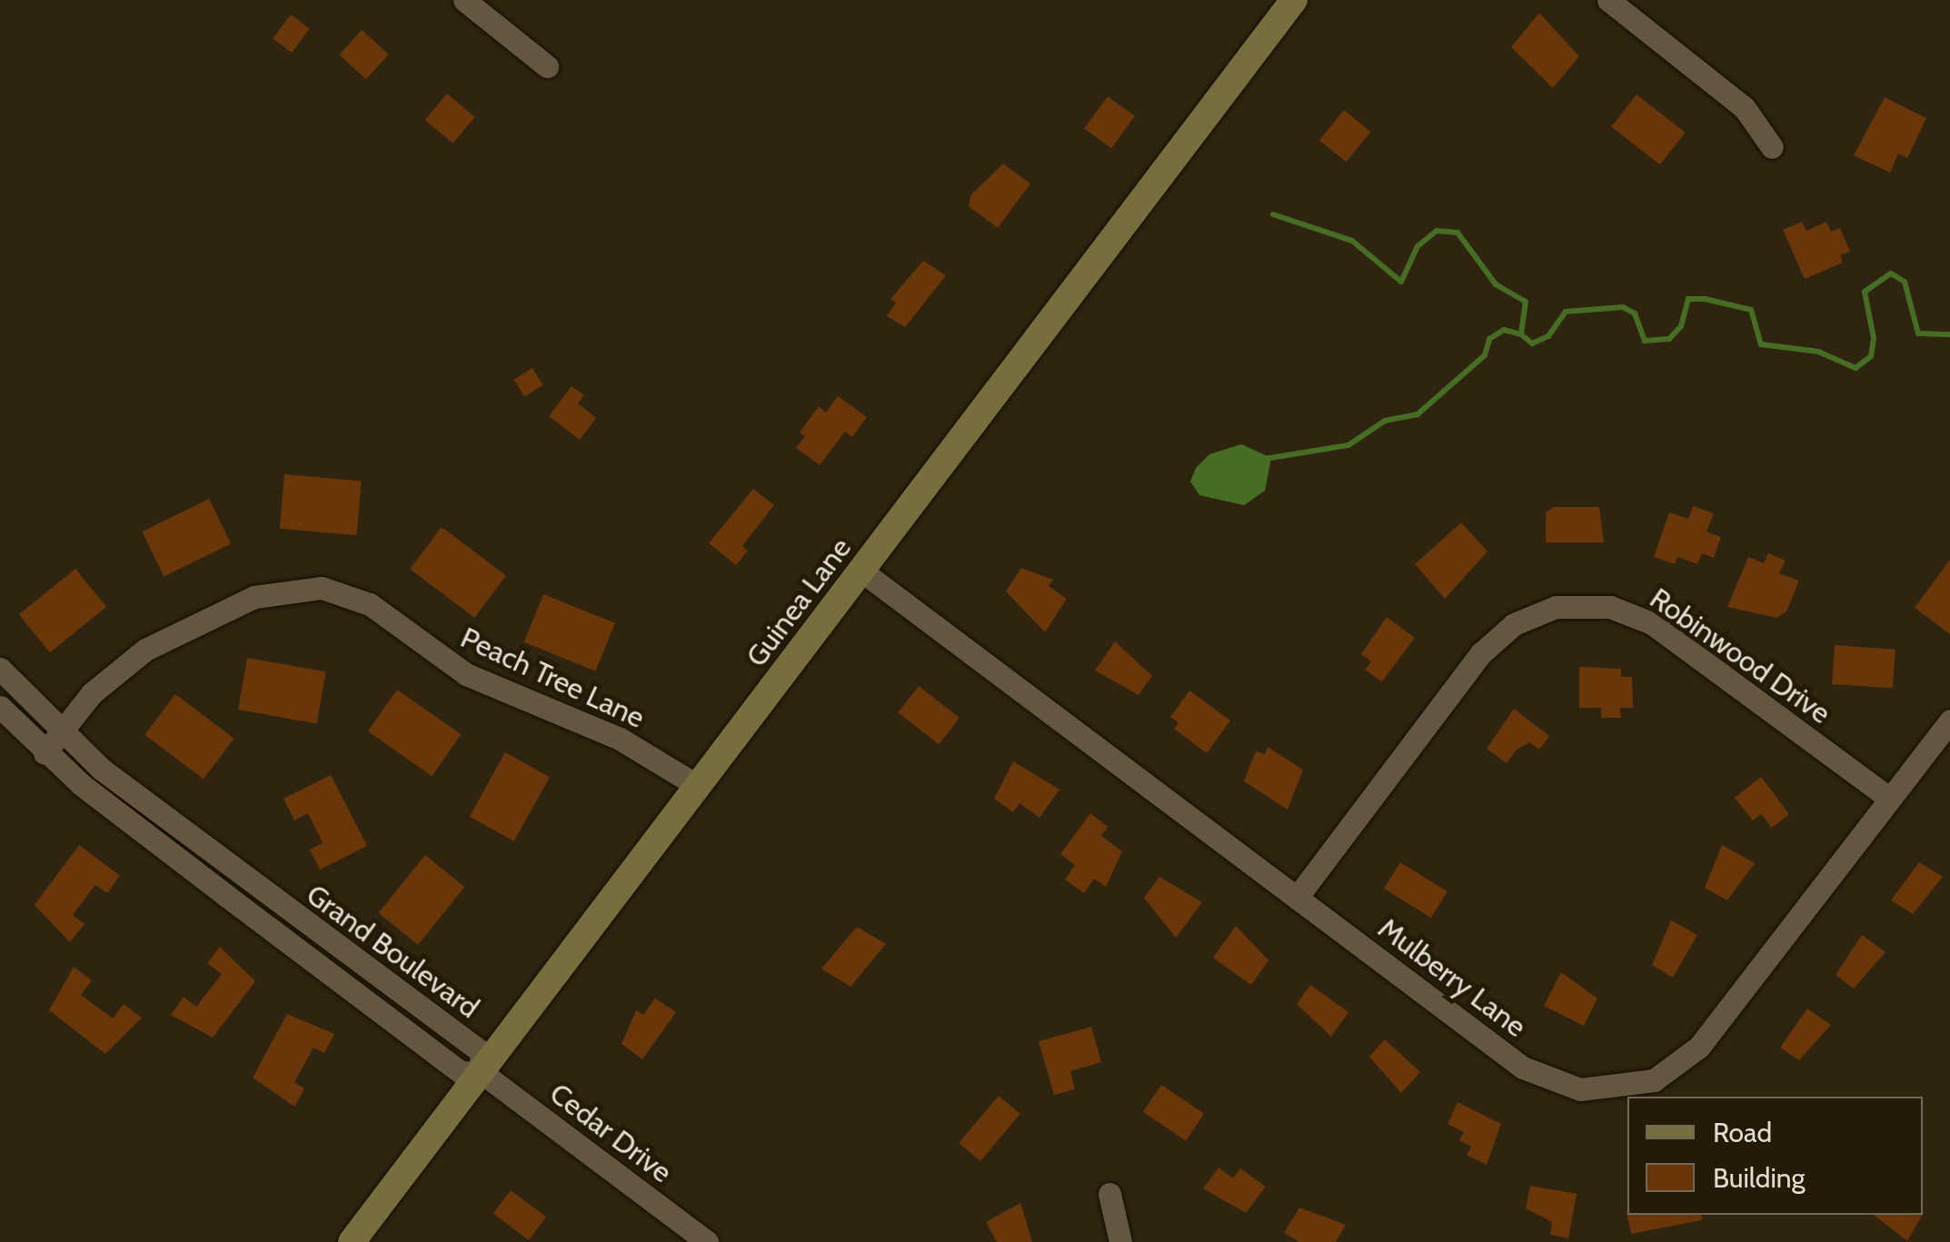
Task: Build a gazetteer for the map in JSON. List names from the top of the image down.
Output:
{
  "streets": {
    "street": [
      "Guinea Lane",
      "Robinwood Drive",
      "Peach Tree Lane",
      "Grand Boulevard",
      "Mulberry Lane",
      "Cedar Drive"
    ]
  },
  "crossings": [
    ["Guinea Lane", "Peach Tree Lane"],
    ["Guinea Lane", "Grand Boulevard"],
    ["Guinea Lane", "Mulberry Lane"],
    ["Guinea Lane", "Cedar Drive"],
    ["Robinwood Drive", "Mulberry Lane"],
    ["Peach Tree Lane", "Grand Boulevard"],
    ["Grand Boulevard", "Cedar Drive"]
  ],
  "legend": ["Road", "Building"]
}
